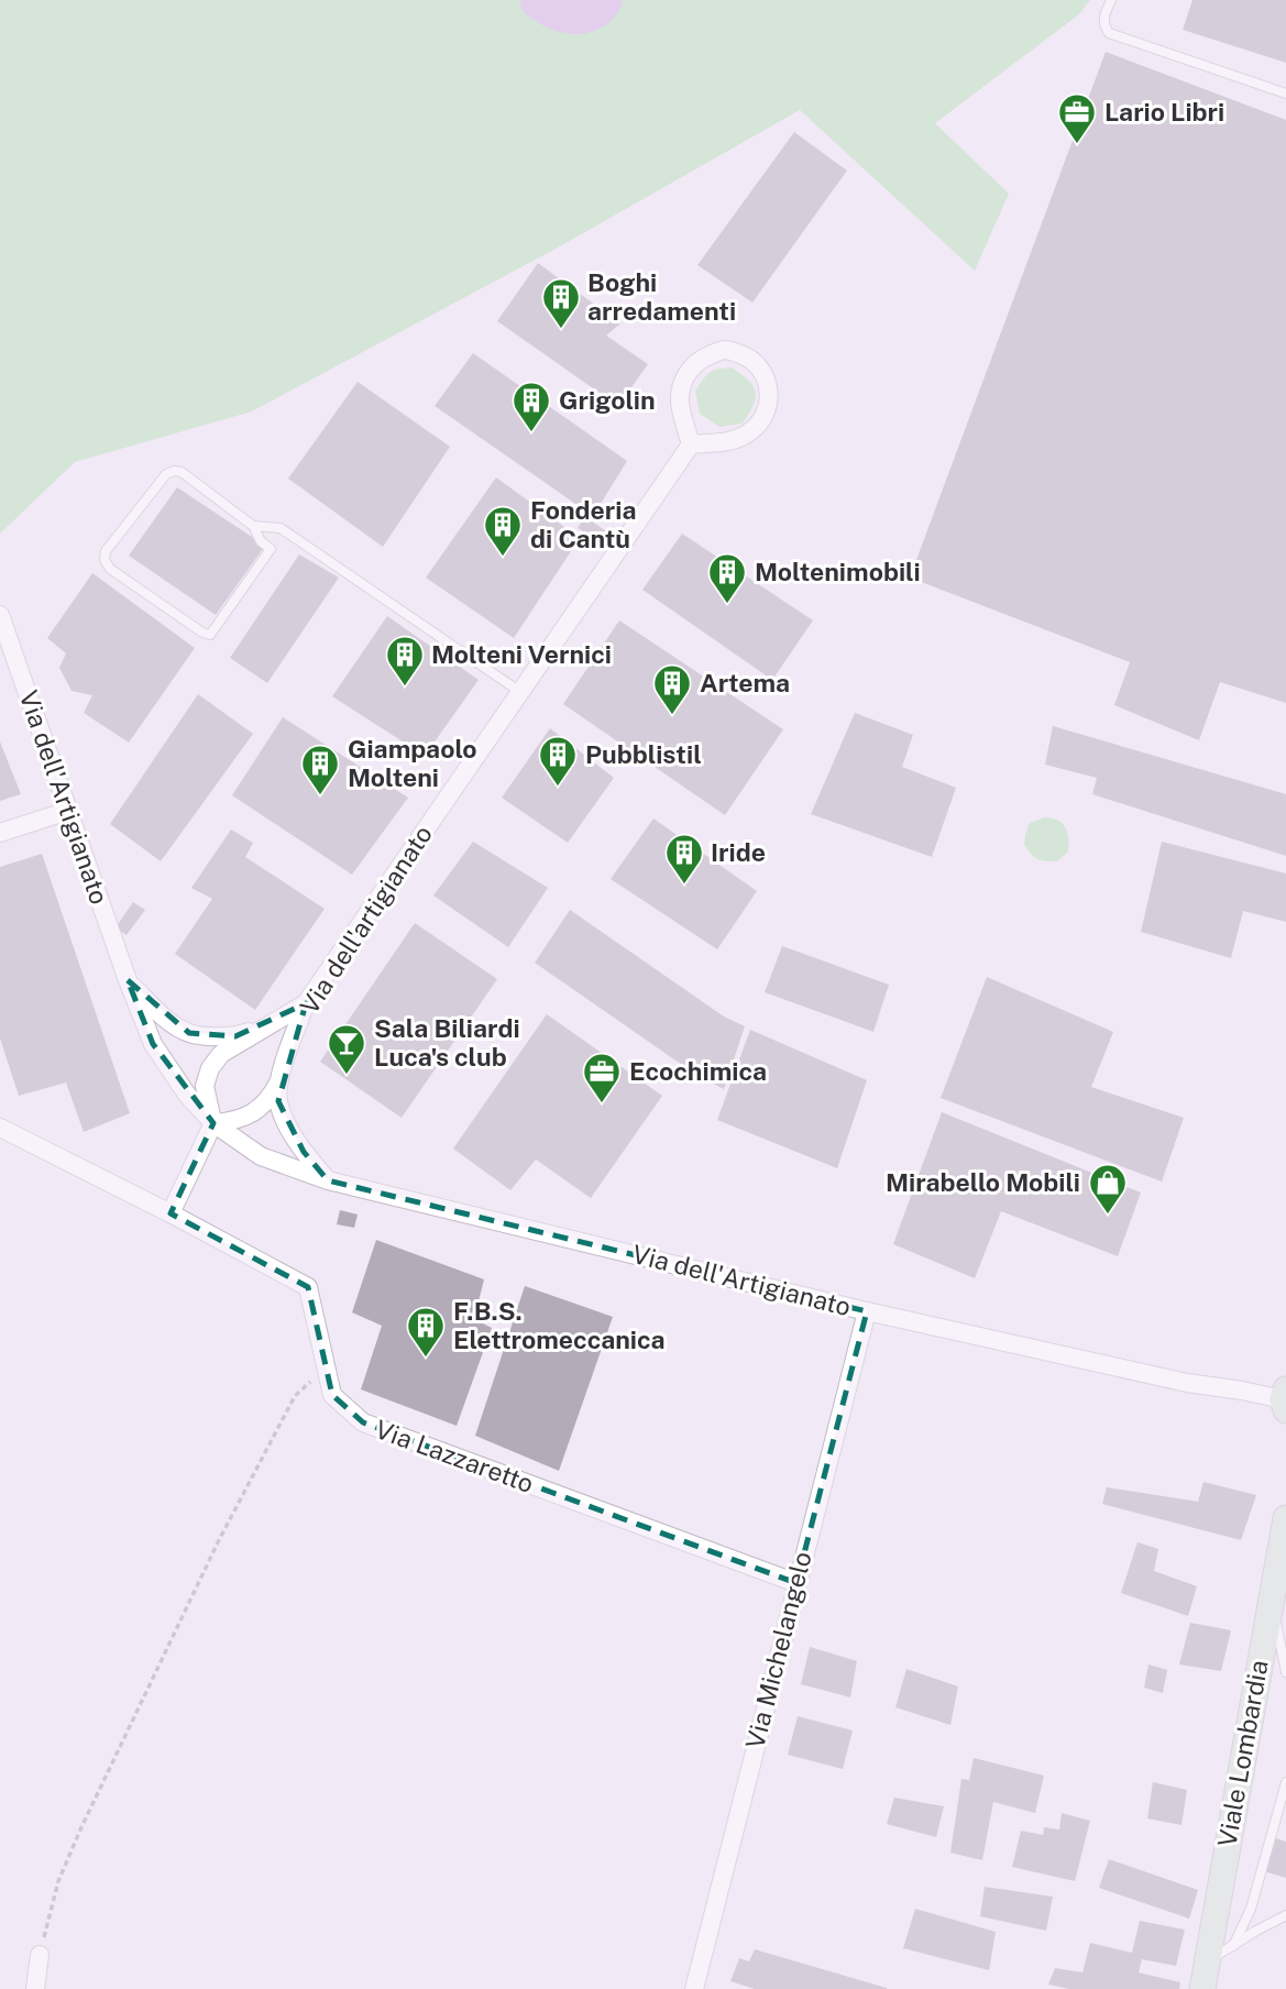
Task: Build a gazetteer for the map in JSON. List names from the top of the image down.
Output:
{
  "streets": {
    "main road": ["Viale Lombardia"],
    "street": [
      "Via dell'Artigianato",
      "Via dell'artigianato",
      "Via Lazzaretto",
      "Via Michelangelo"
    ]
  },
  "crossings": [
    ["Via dell'Artigianato", "Via dell'artigianato"],
    ["Via dell'Artigianato", "Via Michelangelo"],
    ["Via Lazzaretto", "Via Michelangelo"]
  ],
  "places": {
    "office": ["Lario Libri", "Ecochimica"],
    "building": [
      "Boghi arredamenti",
      "Grigolin",
      "Fonderia di Cantù",
      "Moltenimobili",
      "Molteni Vernici",
      "Artema",
      "Pubblistil",
      "Giampaolo Molteni",
      "Iride",
      "F.B.S. Elettromeccanica"
    ],
    "bar": ["Sala Biliardi Luca's club"],
    "shop": ["Mirabello Mobili"]
  }
}
